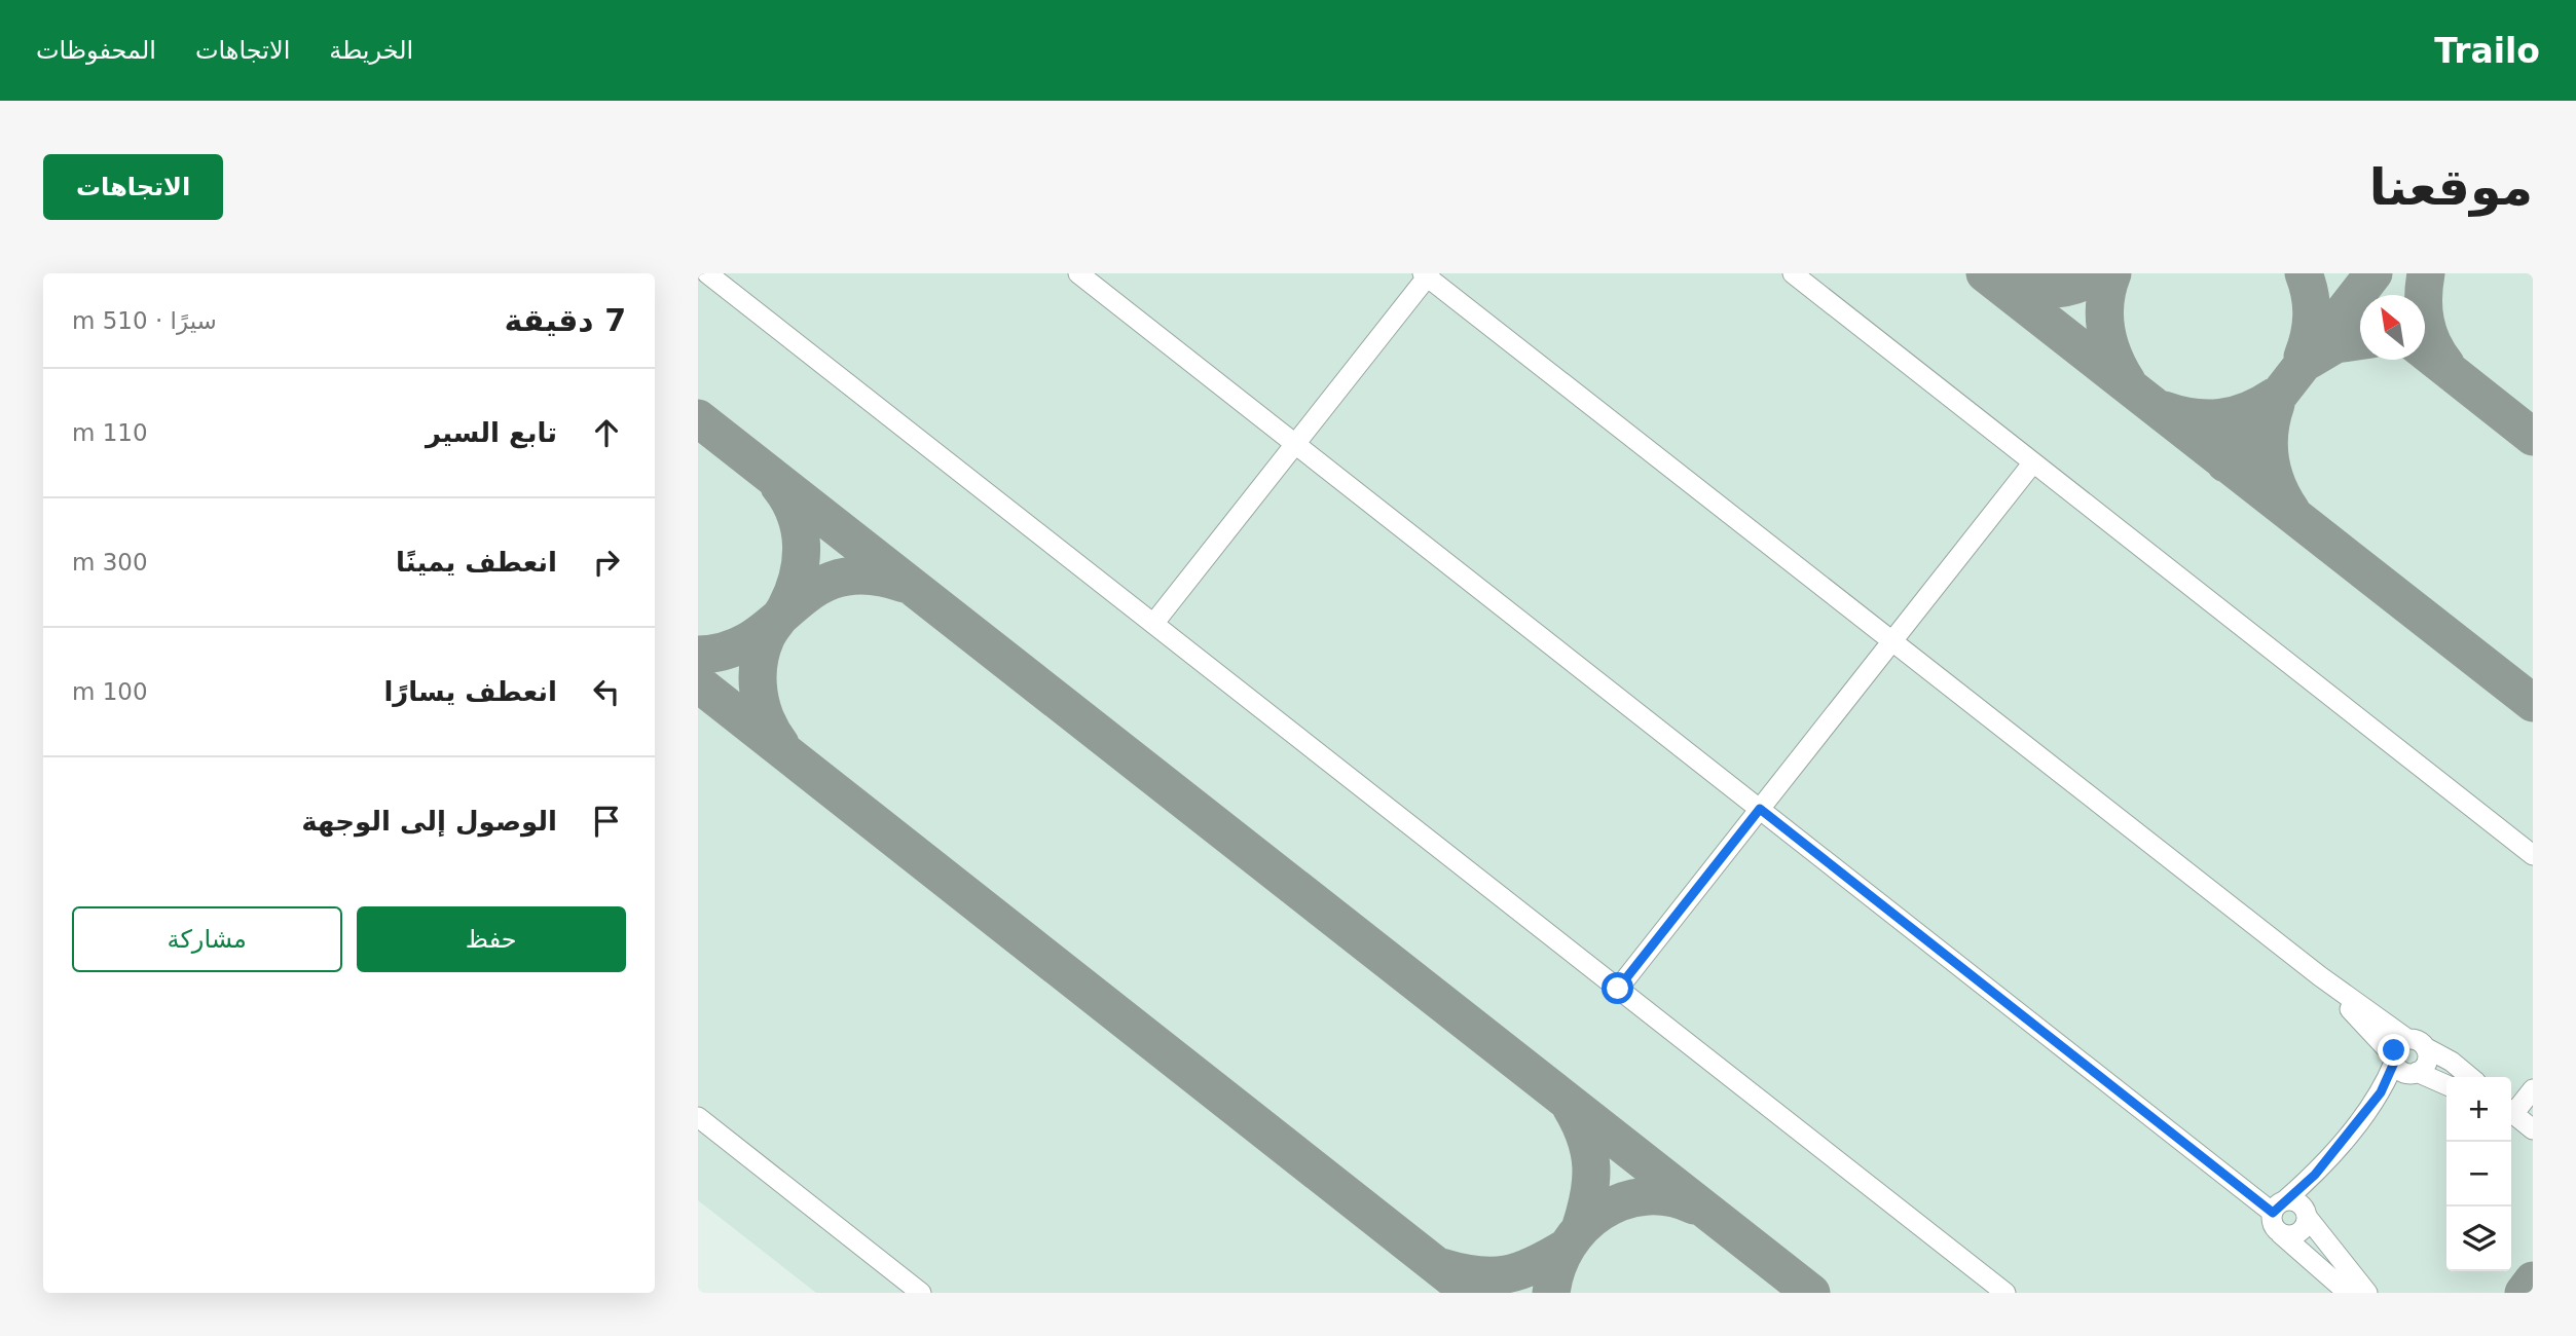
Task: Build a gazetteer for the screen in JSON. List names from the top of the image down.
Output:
{
  "north": "top left",
  "page": {
    "header": "Trailo",
    "nav": ["الخريطة", "الاتجاهات", "المحفوظات"],
    "buttons": [
      "الاتجاهات",
      ["حفظ", "مشاركة"]
    ],
    "title": "موقعنا",
    "heading": ["7 دقيقة", "سيرًا · 510 m"],
    "list": [
      ["تابع السير", "110 m"],
      ["انعطف يمينًا", "300 m"],
      ["انعطف يسارًا", "100 m"],
      "الوصول إلى الوجهة"
    ],
    "map_buttons": ["+", "−"]
  }
}
